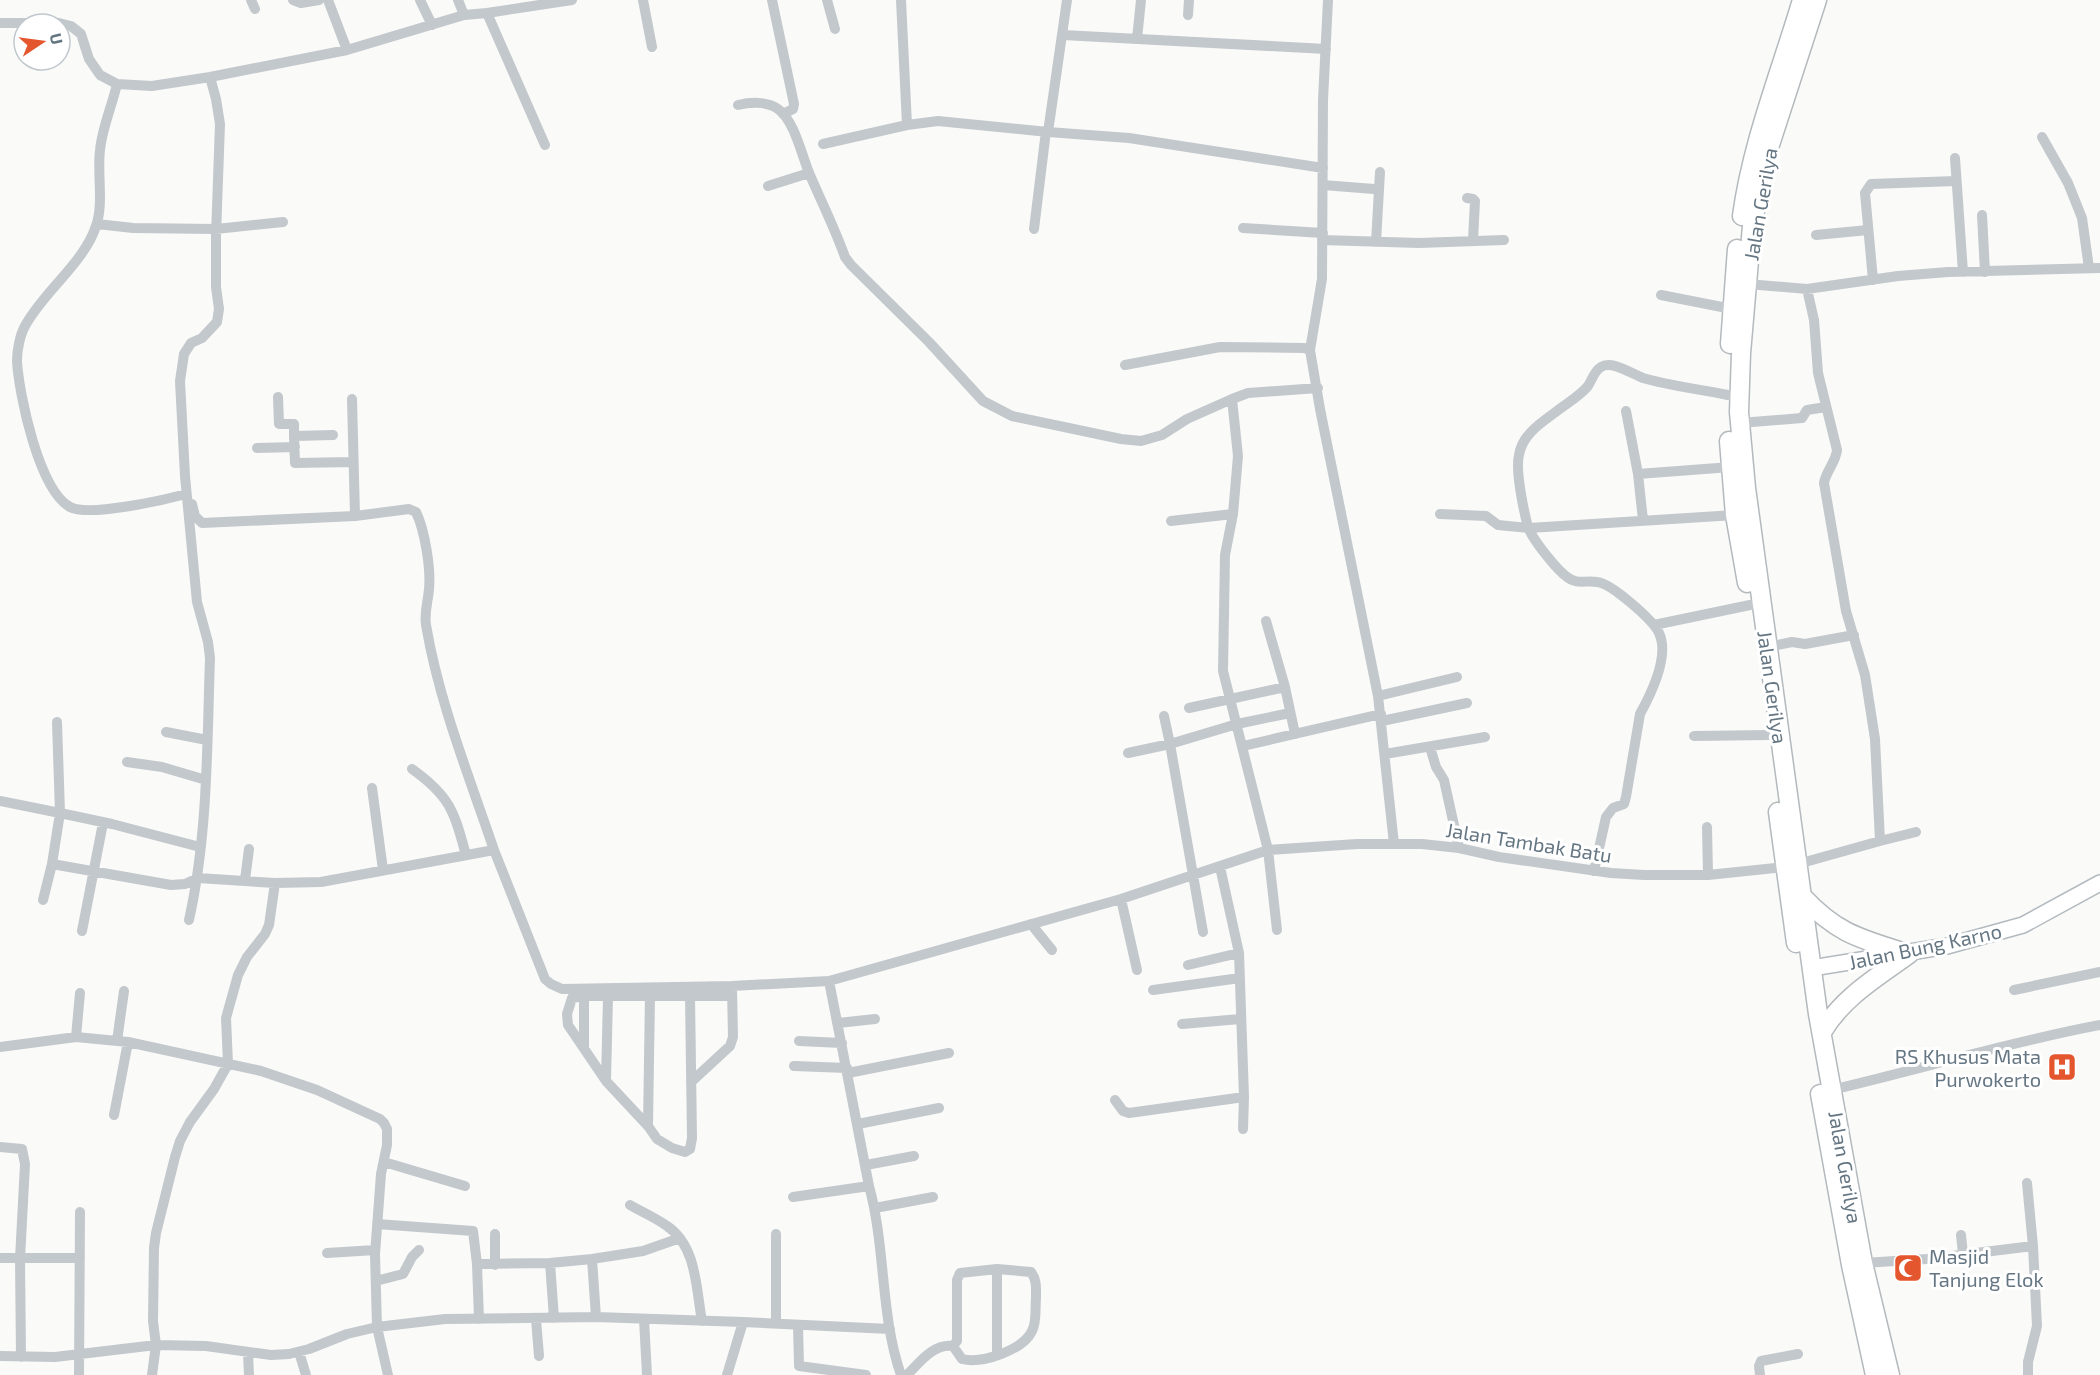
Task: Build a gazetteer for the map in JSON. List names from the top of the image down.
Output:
{
  "streets": {
    "highway": ["Jalan Gerilya"],
    "main road": ["Jalan Bung Karno"],
    "street": ["Jalan Tambak Batu"]
  },
  "crossings": [
    ["Jalan Gerilya", "Jalan Tambak Batu"],
    ["Jalan Gerilya", "Jalan Bung Karno"]
  ],
  "places": {
    "hospital": ["RS Khusus Mata Purwokerto"],
    "mosque": ["Masjid Tanjung Elok"]
  },
  "north": "right"
}
